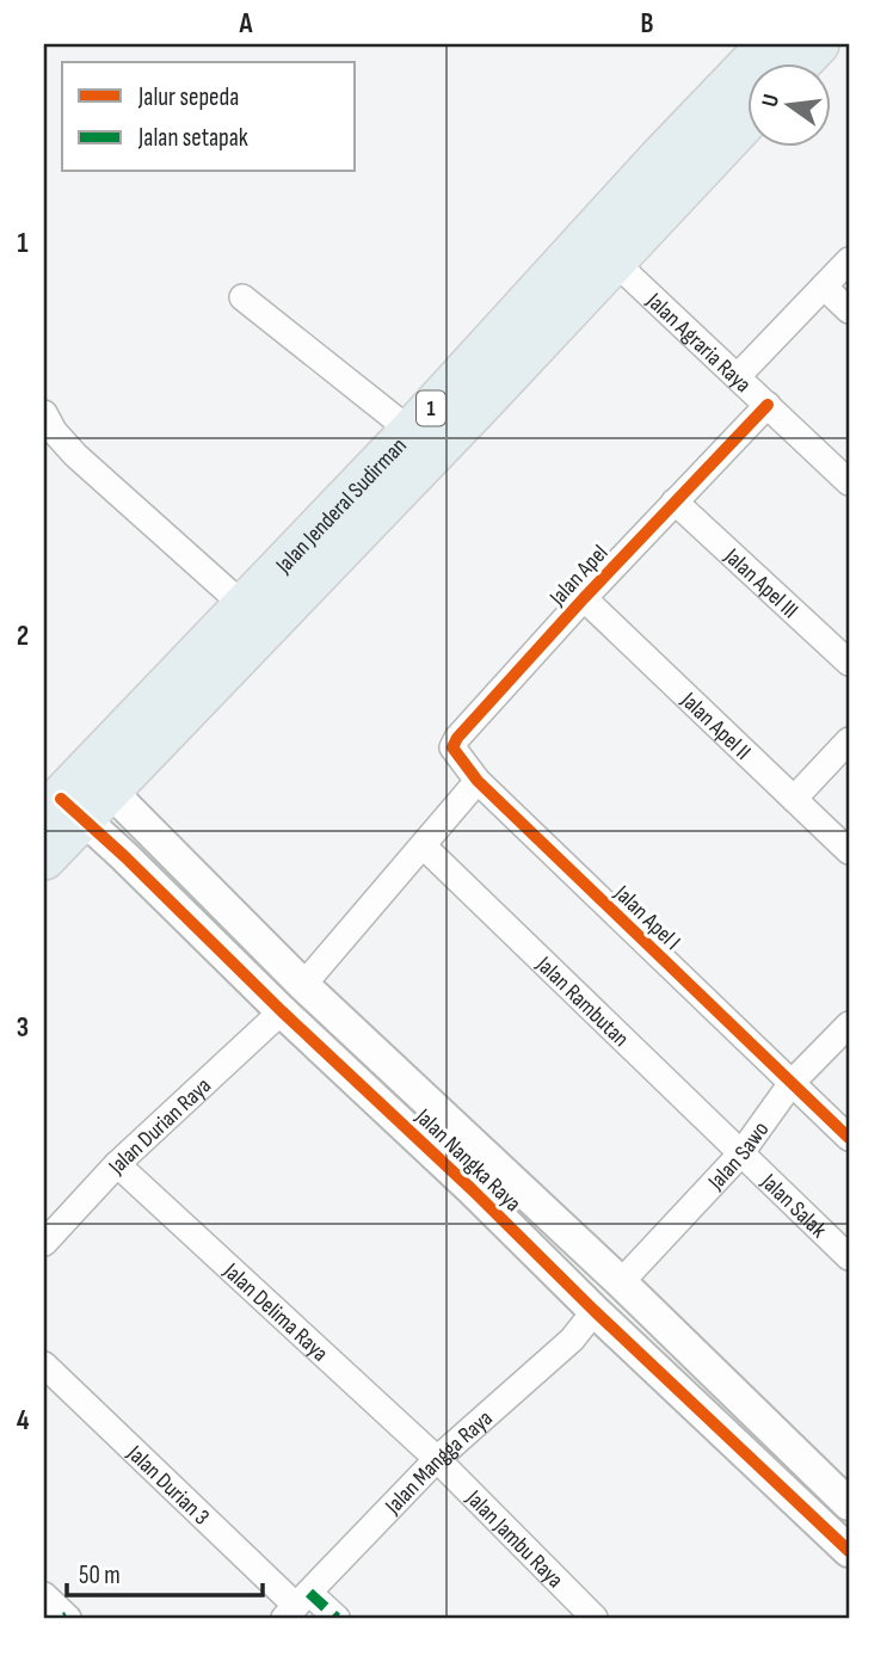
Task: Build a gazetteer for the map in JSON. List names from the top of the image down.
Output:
{
  "streets": {
    "highway": ["1", "Jalan Jenderal Sudirman"],
    "street": [
      "Jalan Agraria Raya",
      "Jalan Apel",
      "Jalan Apel III",
      "Jalan Apel II",
      "Jalan Apel I",
      "Jalan Rambutan",
      "Jalan Durian Raya",
      "Jalan Sawo",
      "Jalan Nangka Raya",
      "Jalan Salak",
      "Jalan Delima Raya",
      "Jalan Mangga Raya",
      "Jalan Durian 3",
      "Jalan Jambu Raya"
    ]
  },
  "crossings": [
    ["Jalan Agraria Raya", "Jalan Jenderal Sudirman"],
    ["Jalan Agraria Raya", "Jalan Apel"],
    ["Jalan Jenderal Sudirman", "Jalan Nangka Raya"],
    ["Jalan Apel", "Jalan Apel III"],
    ["Jalan Apel", "Jalan Apel II"],
    ["Jalan Apel", "Jalan Apel I"],
    ["Jalan Apel I", "Jalan Sawo"],
    ["Jalan Rambutan", "Jalan Sawo"],
    ["Jalan Rambutan", "Jalan Salak"],
    ["Jalan Durian Raya", "Jalan Nangka Raya"],
    ["Jalan Durian Raya", "Jalan Delima Raya"],
    ["Jalan Sawo", "Jalan Nangka Raya"],
    ["Jalan Sawo", "Jalan Salak"],
    ["Jalan Nangka Raya", "Jalan Mangga Raya"],
    ["Jalan Delima Raya", "Jalan Mangga Raya"],
    ["Jalan Delima Raya", "Jalan Jambu Raya"],
    ["Jalan Mangga Raya", "Jalan Durian 3"],
    ["Jalan Mangga Raya", "Jalan Jambu Raya"]
  ],
  "legend": ["Jalur sepeda", "Jalan setapak"],
  "scale_bar": "50 m",
  "north": "left",
  "grid": {
    "columns": ["A", "B"],
    "rows": [
      "1",
      "2",
      "3",
      "4"
    ]
  }
}
